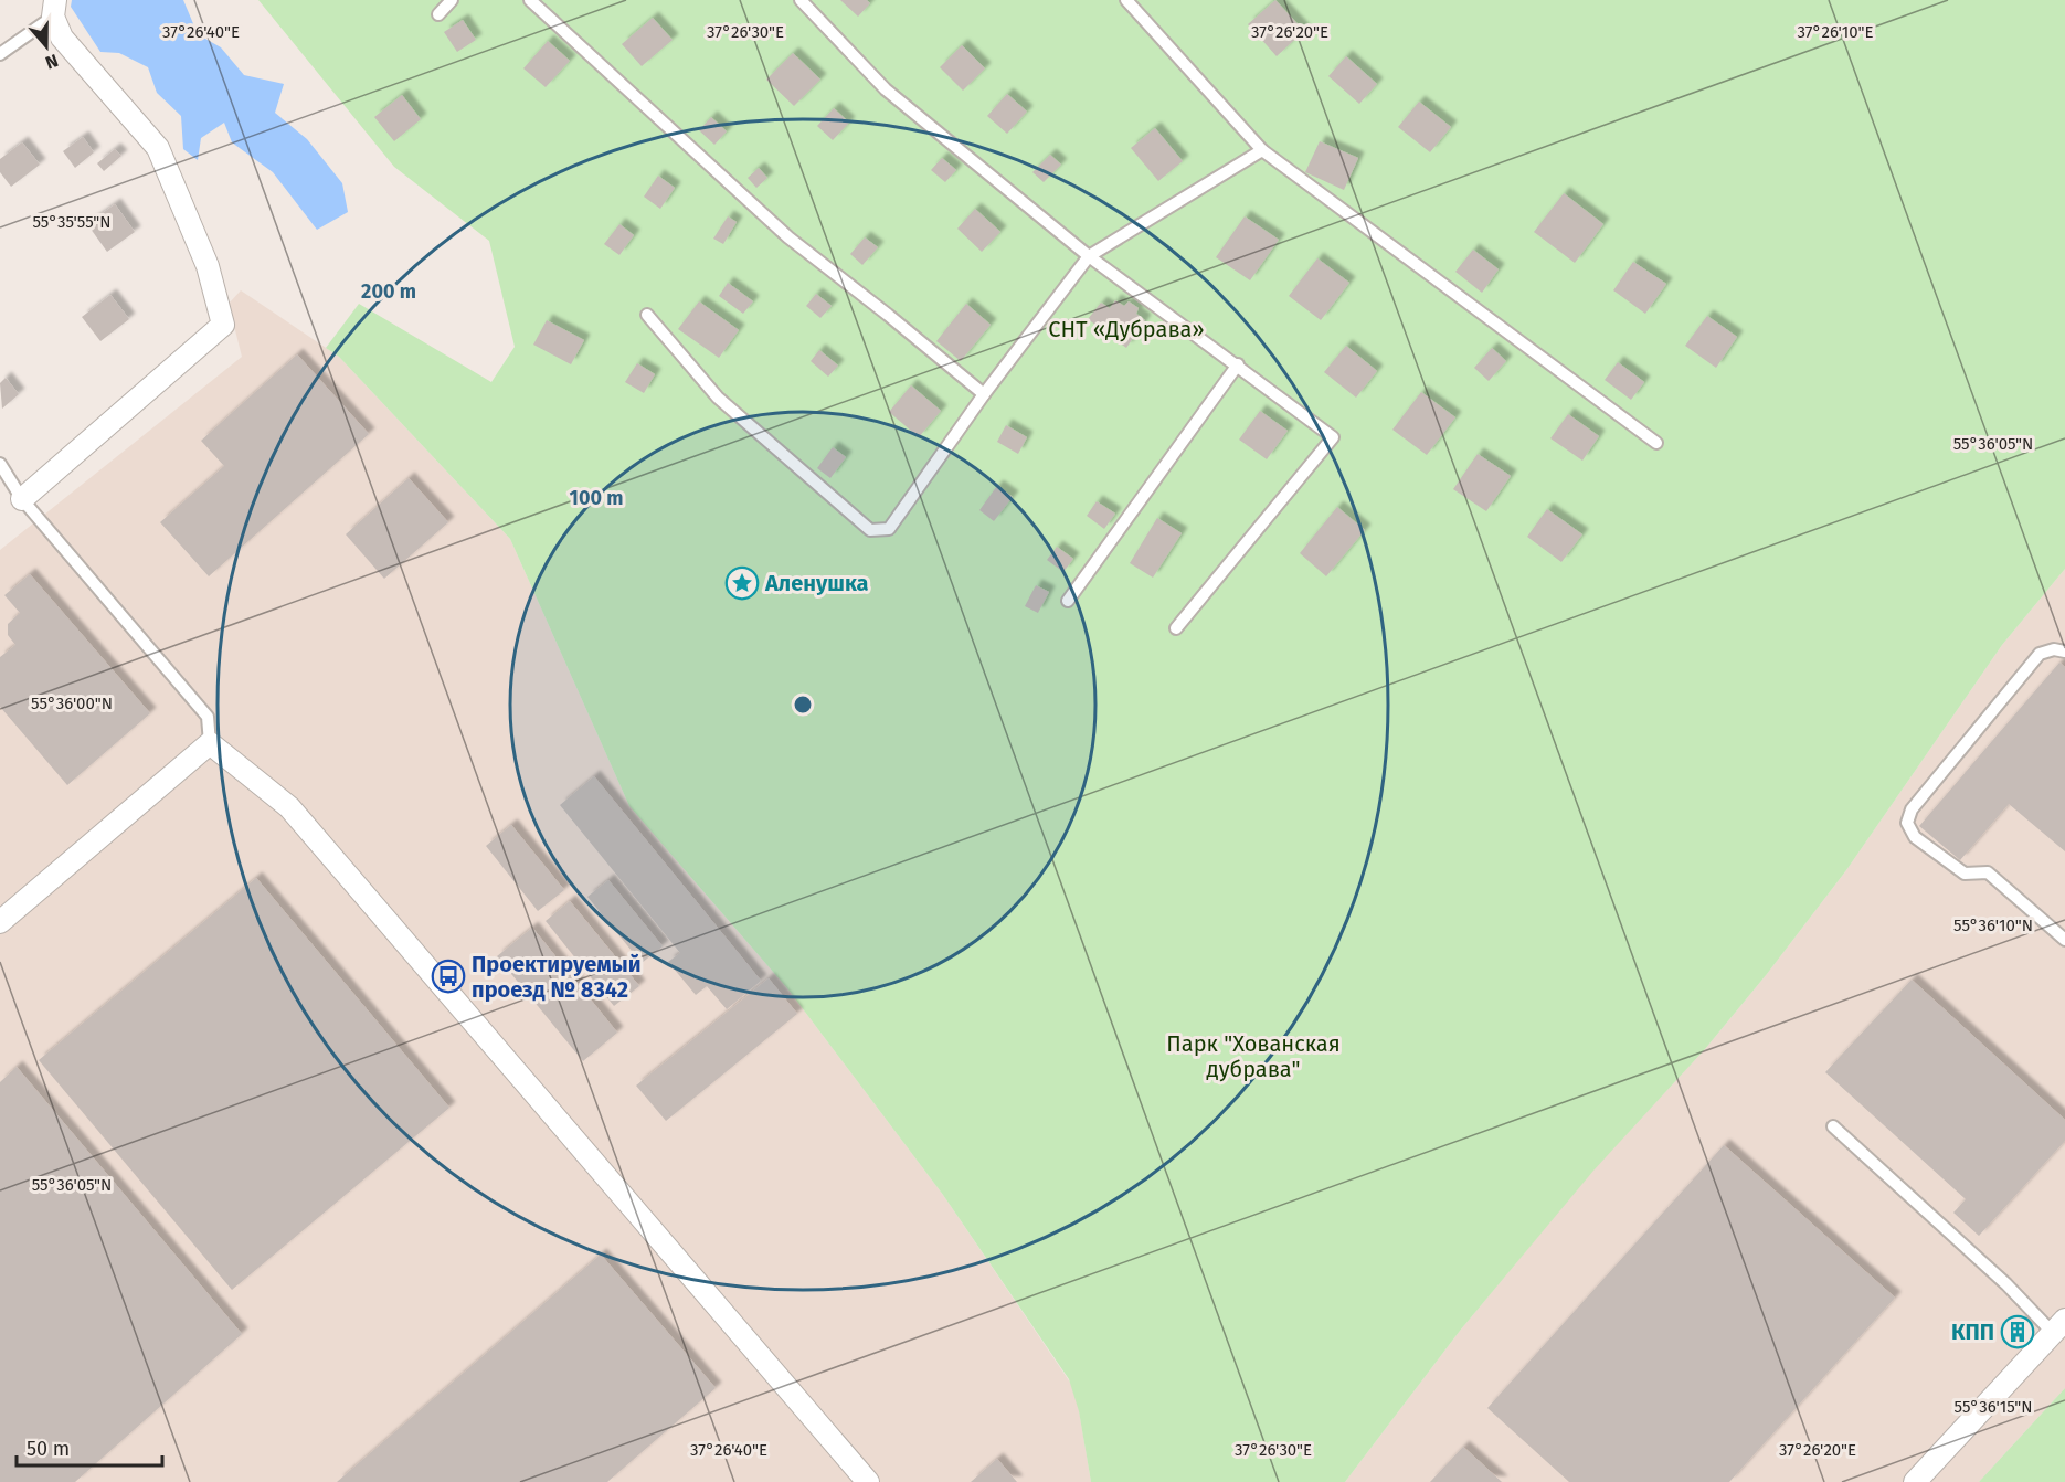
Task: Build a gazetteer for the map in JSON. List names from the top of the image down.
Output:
{
  "parks": ["СНТ «Дубрава»", "Парк \"Хованская дубрава\""],
  "places": {
    "place": ["Аленушка"],
    "bus stop": ["Проектируемый проезд № 8342"],
    "building": ["КПП"]
  },
  "scale_bar": "50 m",
  "north": "bottom",
  "coordinates": [
    "37°26'40\"E",
    "37°26'30\"E",
    "37°26'20\"E",
    "37°26'10\"E",
    "55°35'55\"N",
    "55°36'05\"N",
    "55°36'00\"N",
    "55°36'10\"N",
    "55°36'15\"N"
  ],
  "rings": ["200 m", "100 m"]
}
